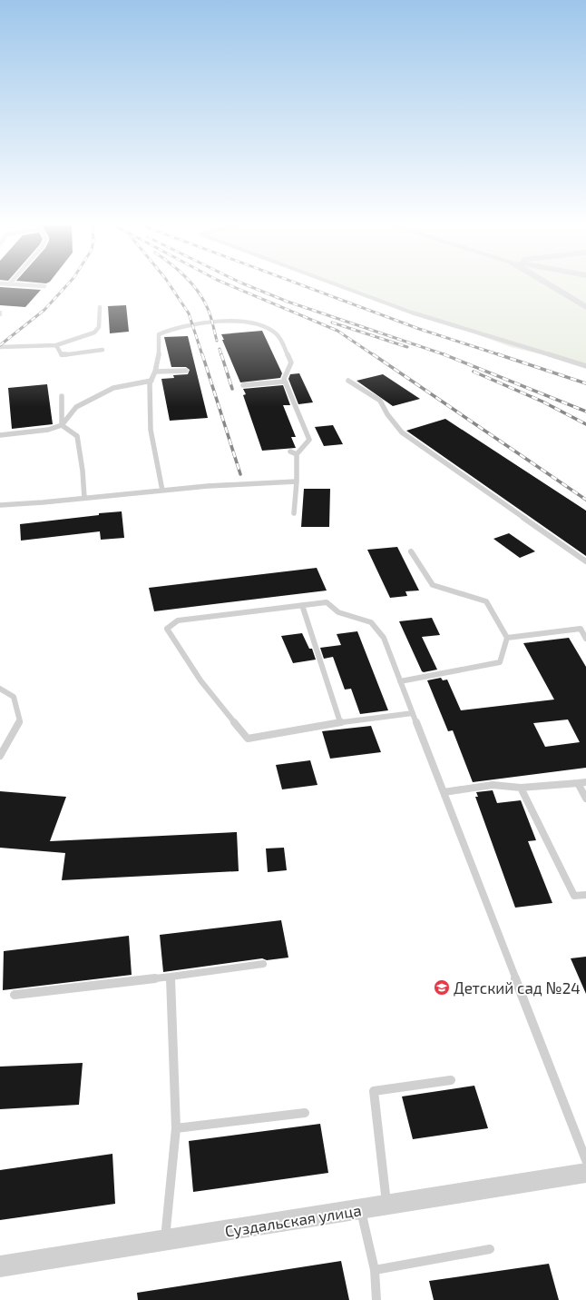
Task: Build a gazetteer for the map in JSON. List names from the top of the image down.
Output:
{
  "streets": {
    "street": ["Суздальская улица"]
  },
  "places": {
    "school or university": ["Детский сад №24"]
  }
}
